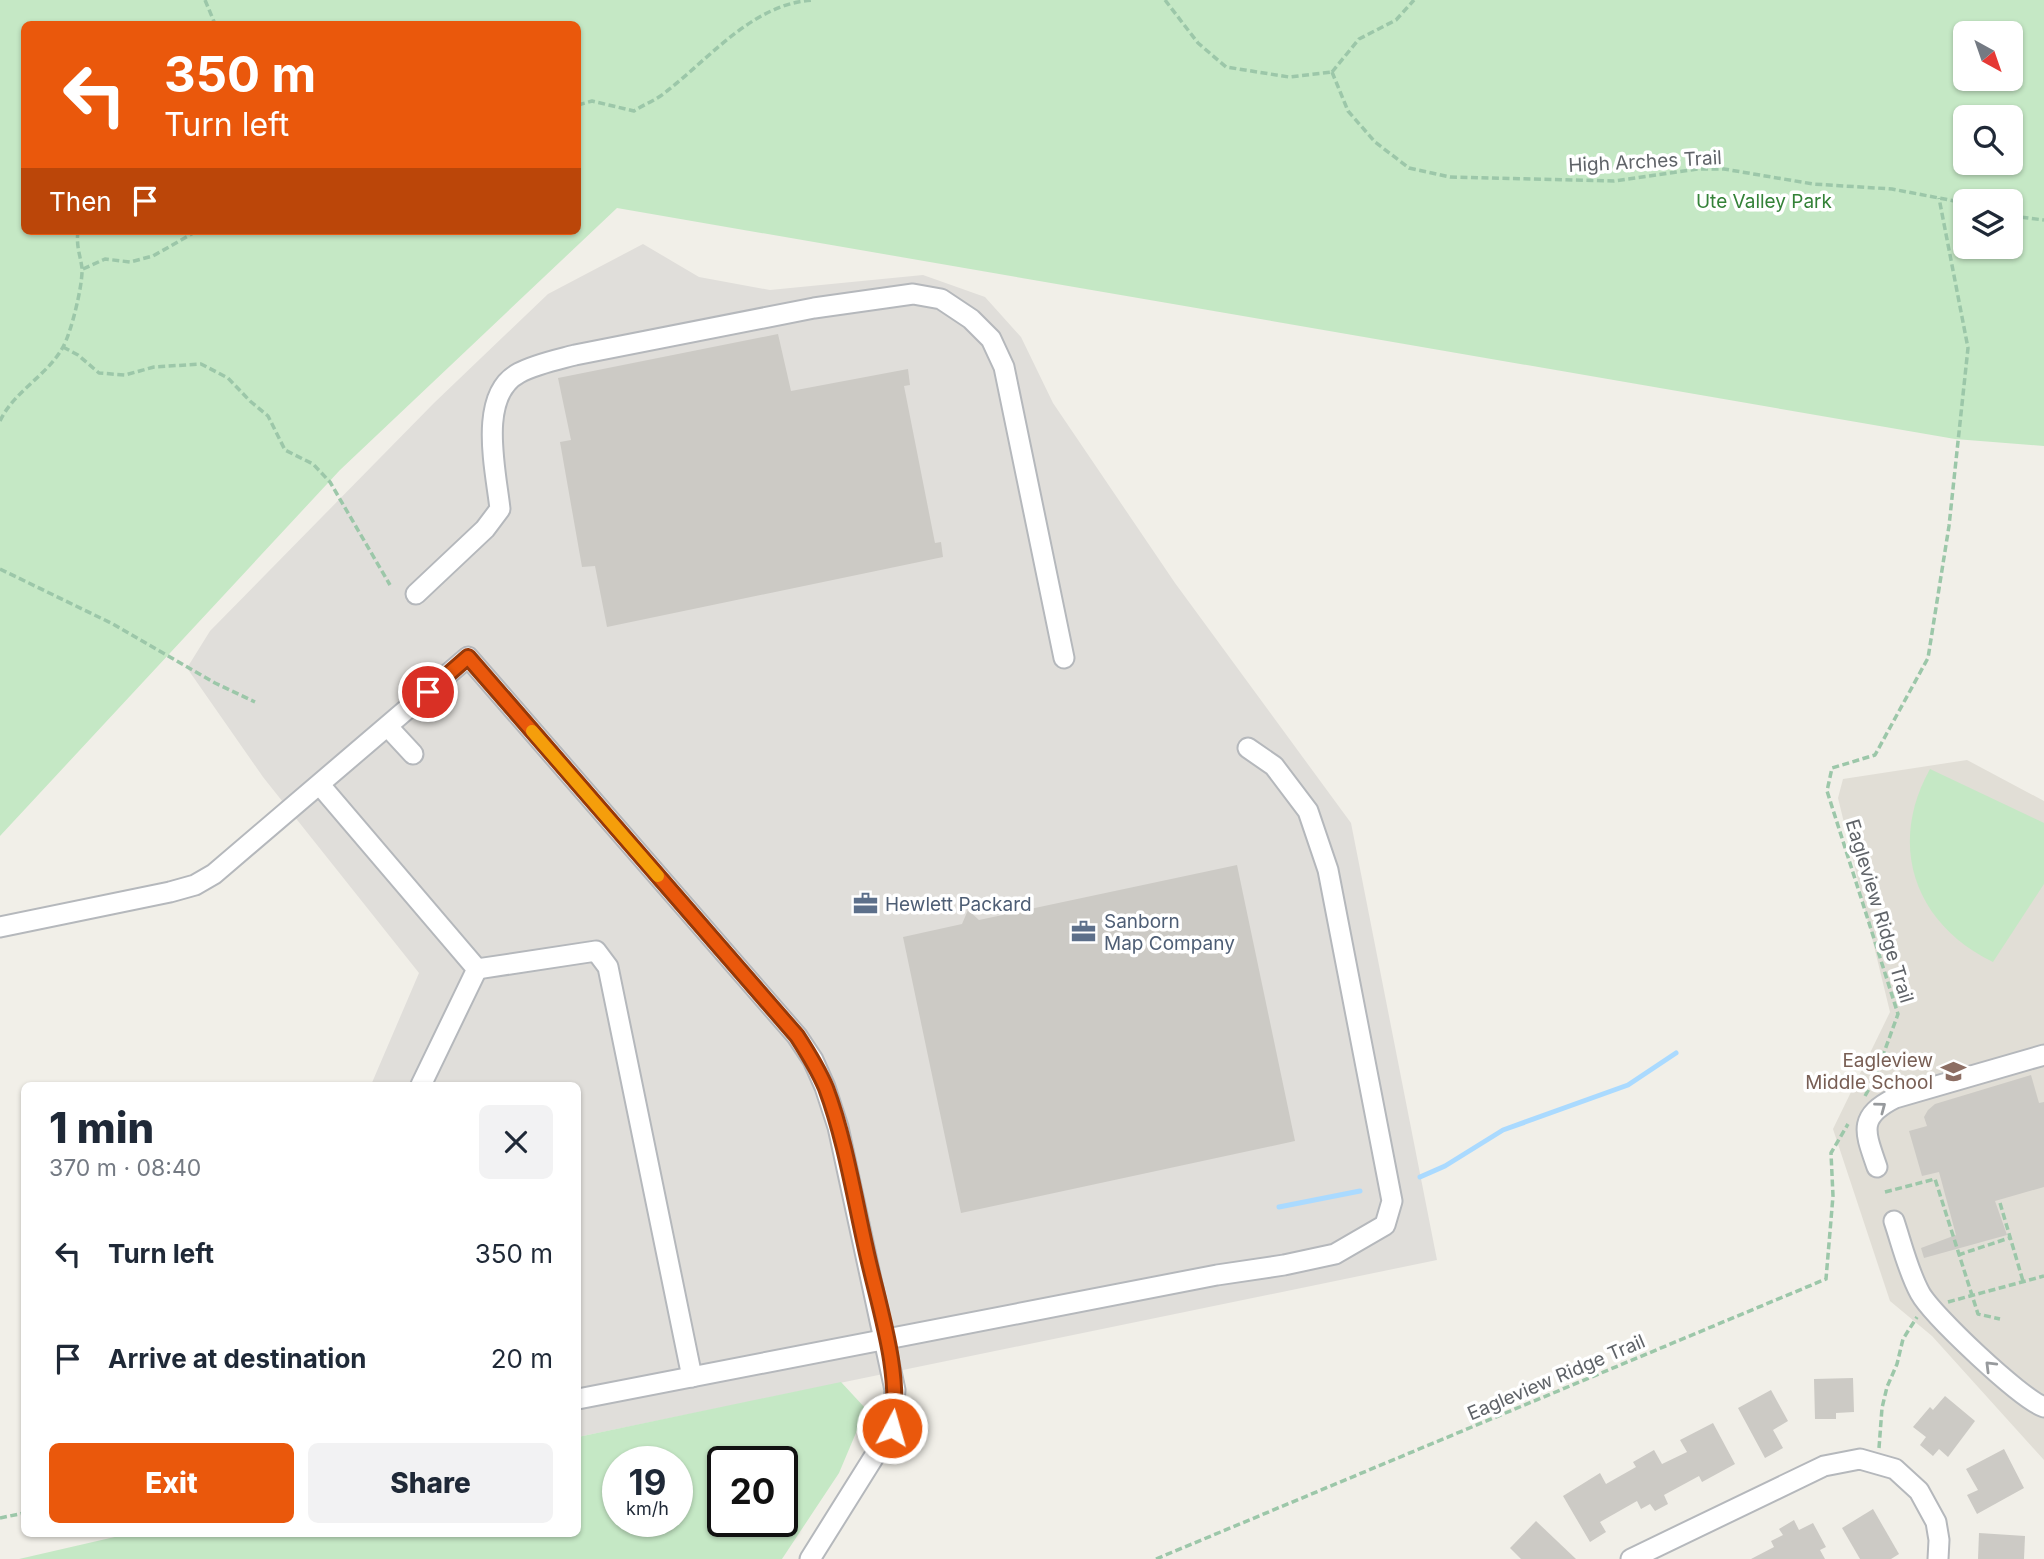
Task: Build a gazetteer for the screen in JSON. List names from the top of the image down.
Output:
{
  "streets": {
    "path": ["High Arches Trail", "Eagleview Ridge Trail"]
  },
  "crossings": [
    ["High Arches Trail", "Eagleview Ridge Trail"]
  ],
  "parks": ["Ute Valley Park"],
  "places": {
    "office": ["Hewlett Packard", "Sanborn Map Company"],
    "school or university": ["Eagleview Middle School"]
  },
  "north": "bottom right",
  "page": {
    "turn": ["350 m", "Turn left"],
    "then": "Then",
    "heading": ["1 min", "370 m · 08:40"],
    "list": [
      {
        "name": "Turn left",
        "value": "350 m"
      },
      {
        "name": "Arrive at destination",
        "value": "20 m"
      }
    ],
    "buttons": ["Exit", "Share"],
    "speed": "19 km/h",
    "limit": "20"
  }
}
